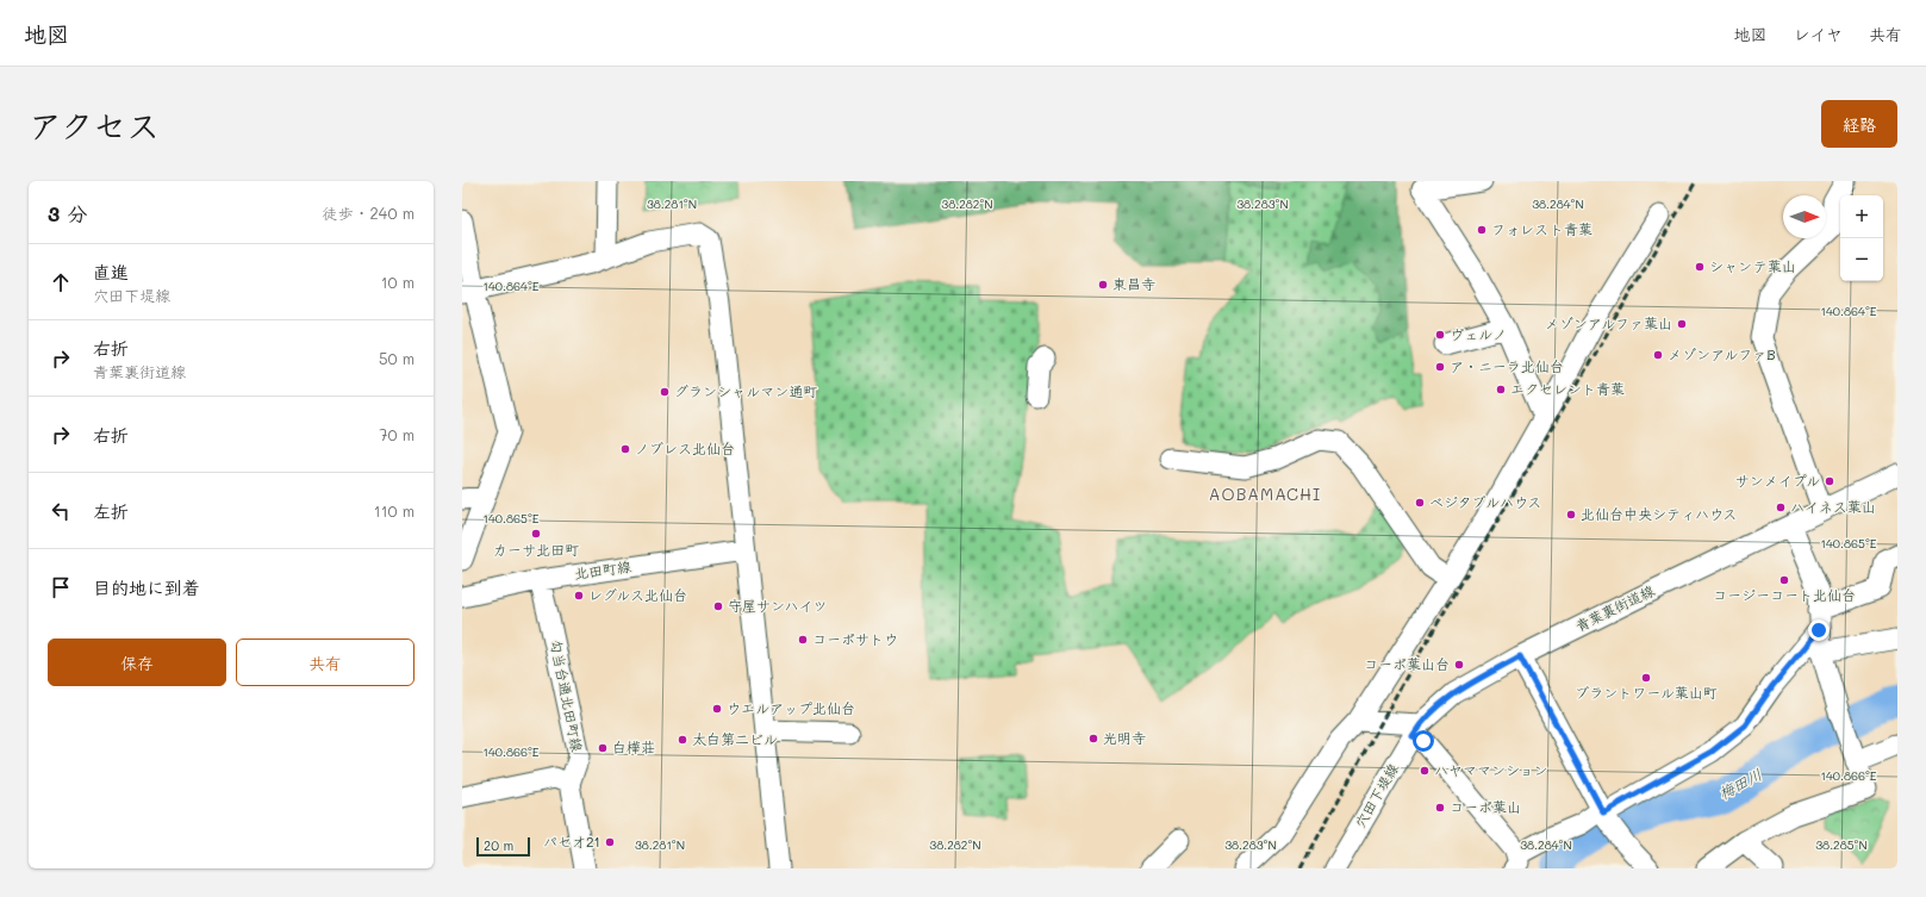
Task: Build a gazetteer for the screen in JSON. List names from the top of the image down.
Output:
{
  "streets": {
    "street": [
      "北田町線",
      "青葉裏街道線",
      "勾当台通北田町線",
      "穴田下堤線"
    ]
  },
  "crossings": [
    ["北田町線", "勾当台通北田町線"],
    ["青葉裏街道線", "穴田下堤線"]
  ],
  "districts": ["AOBAMACHI"],
  "water": ["梅田川"],
  "places": [
    "フォレスト青葉",
    "シャンテ葉山",
    "東昌寺",
    "メゾンアルファ葉山",
    "ヴェルノ",
    "メゾンアルファB",
    "ア・ニーラ北仙台",
    "エクセレント青葉",
    "グランシャルマン通町",
    "ノブレス北仙台",
    "サンメイプル",
    "ベジタブルハウス",
    "ハイネス葉山",
    "北仙台中央シティハウス",
    "カーサ北田町",
    "コージーコート北仙台",
    "レグルス北仙台",
    "守屋サンハイツ",
    "コーポサトウ",
    "コーポ葉山台",
    "ブラントワール葉山町",
    "ウエルアップ北仙台",
    "光明寺",
    "太白第二ビル",
    "白樺荘",
    "ハヤママンション",
    "コーポ葉山",
    "パセオ21"
  ],
  "scale_bar": "20 m",
  "north": "right",
  "page": {
    "header": "地図",
    "nav": ["地図", "レイヤ", "共有"],
    "title": "アクセス",
    "buttons": [
      "経路",
      ["保存", "共有"]
    ],
    "heading": ["3 分", "徒歩 · 240 m"],
    "map_buttons": ["+", "−"],
    "list": [
      ["直進", "穴田下堤線", "10 m"],
      ["右折", "青葉裏街道線", "50 m"],
      ["右折", "70 m"],
      ["左折", "110 m"],
      "目的地に到着"
    ],
    "scale": "20 m"
  },
  "coordinates": [
    "38.281°N",
    "38.282°N",
    "38.283°N",
    "38.284°N",
    "140.864°E",
    "140.865°E",
    "140.866°E",
    "38.285°N"
  ]
}
